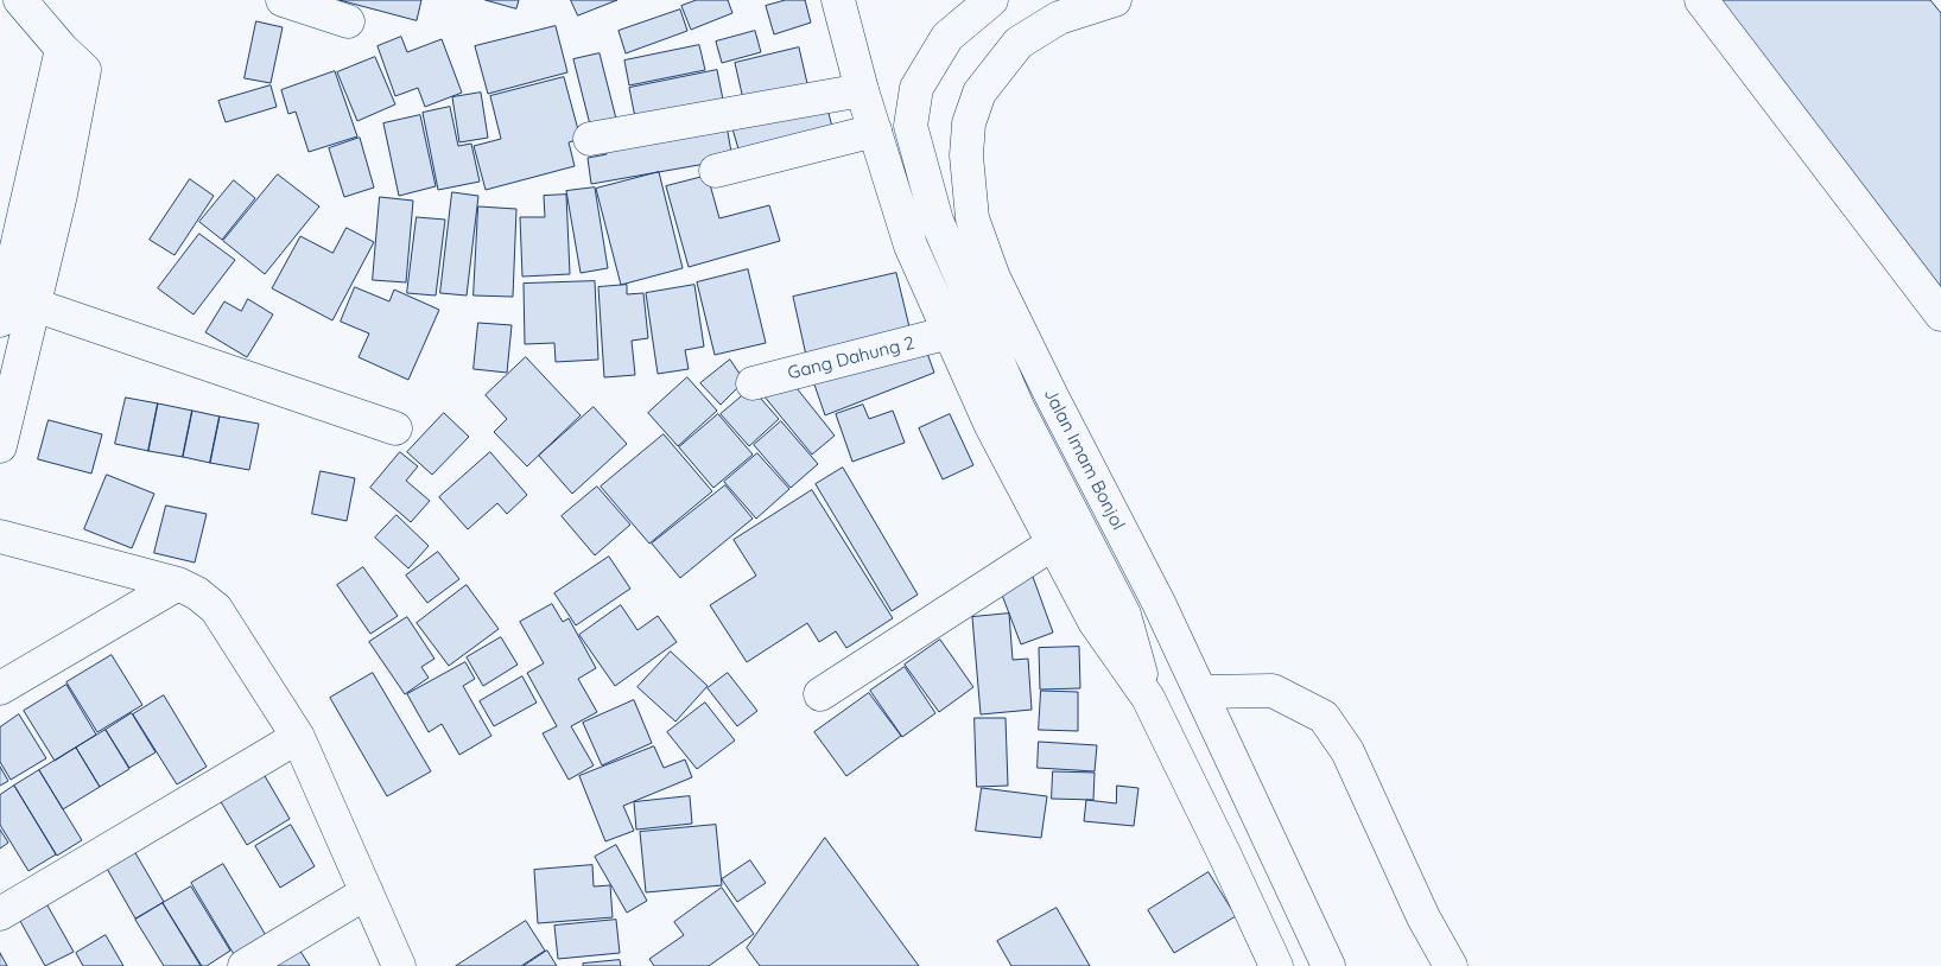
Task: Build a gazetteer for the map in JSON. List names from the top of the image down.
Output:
{
  "streets": {
    "main road": ["Gang Dahung 2", "Jalan Imam Bonjol"]
  }
}
